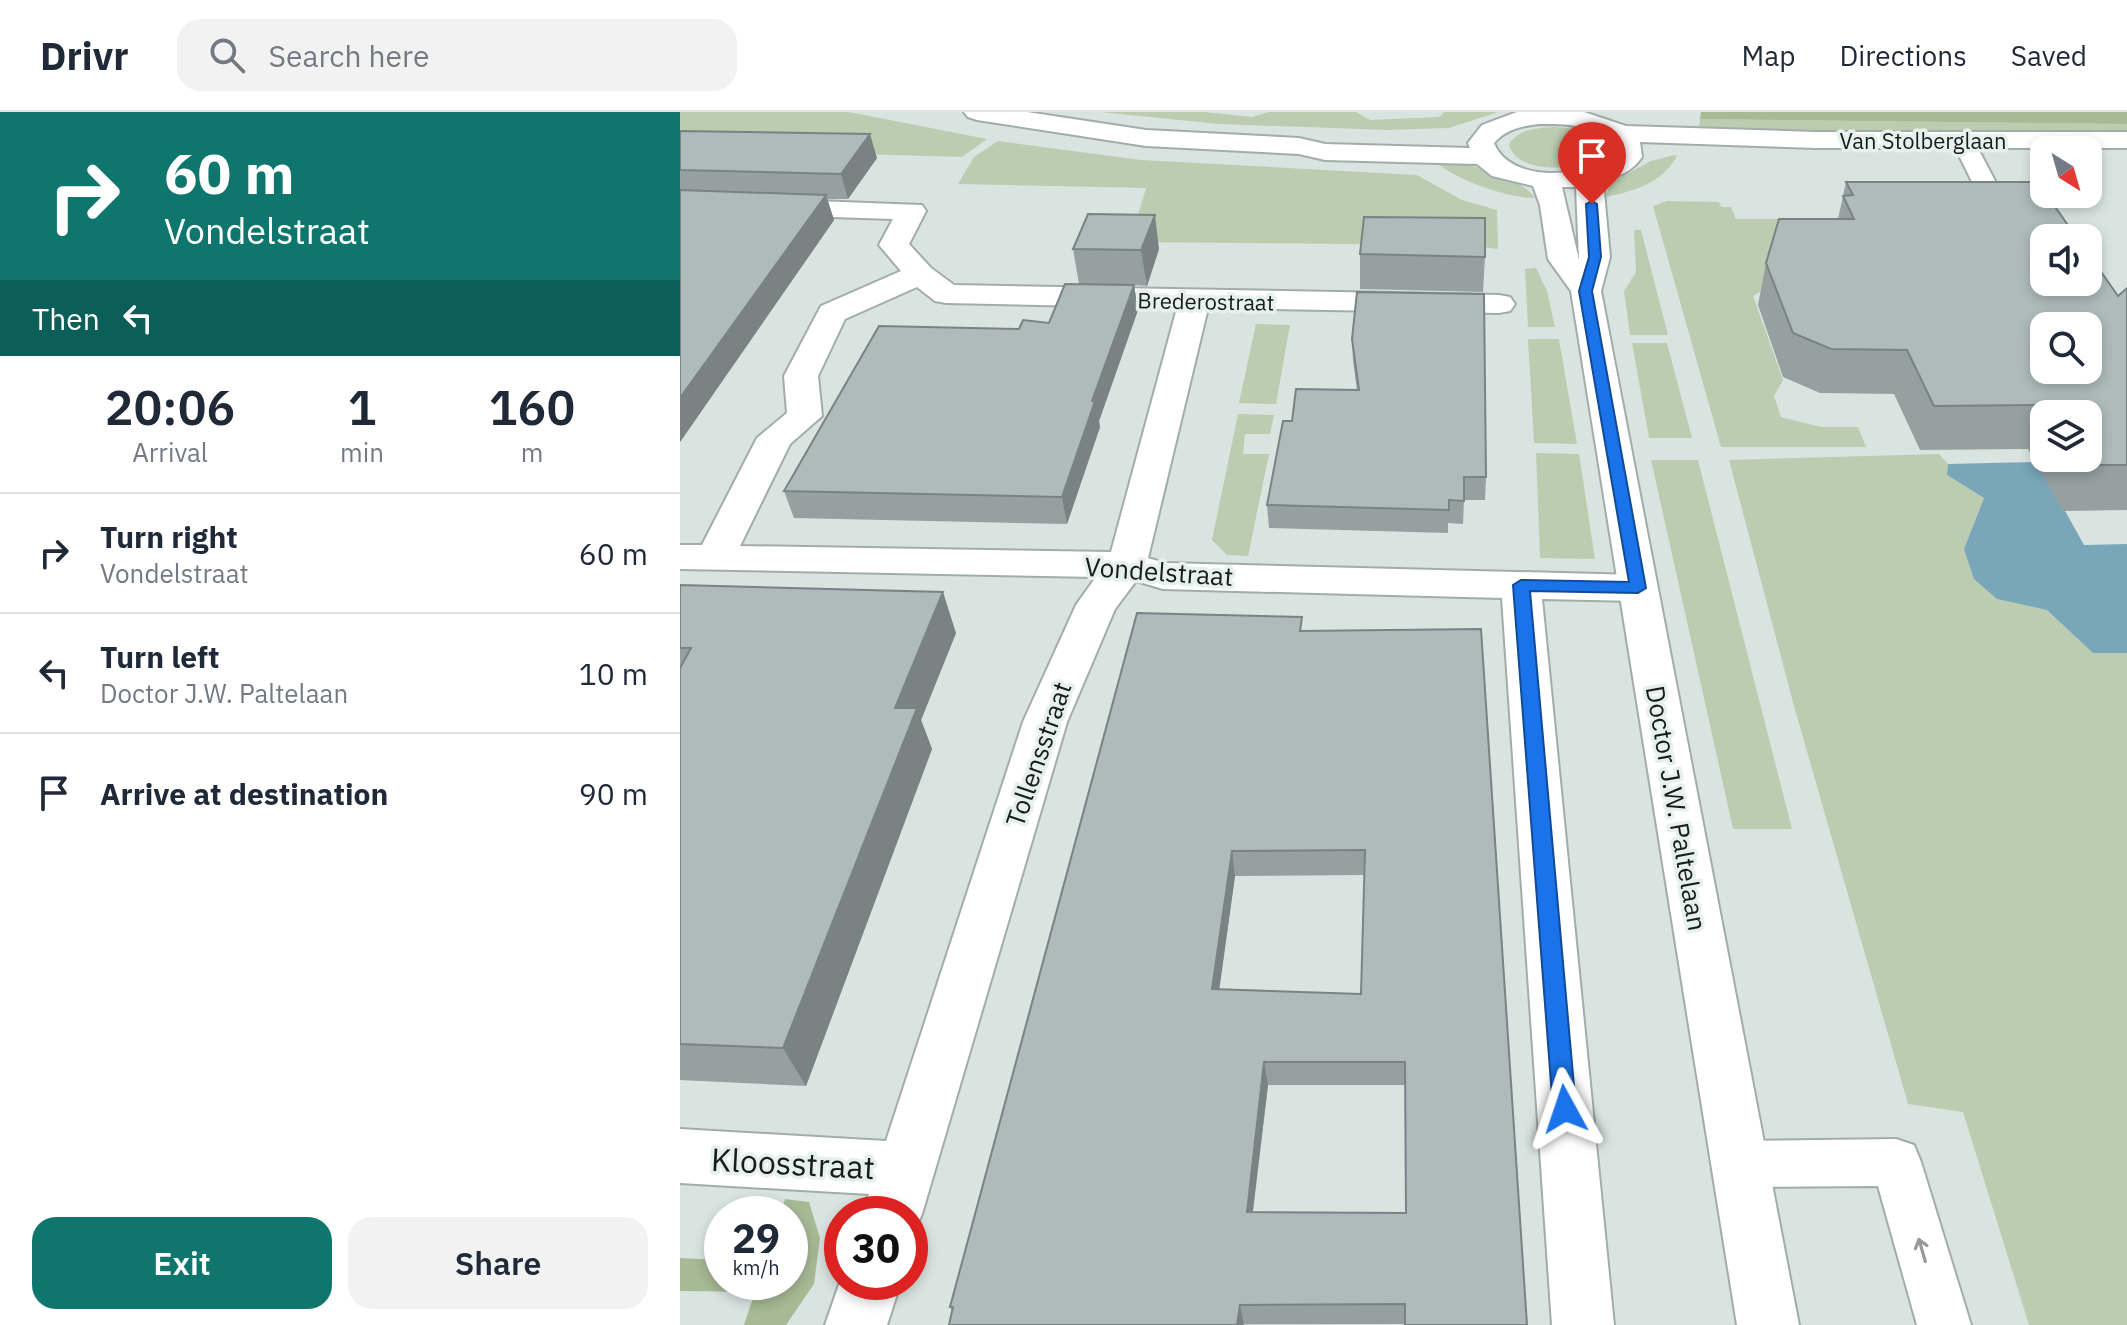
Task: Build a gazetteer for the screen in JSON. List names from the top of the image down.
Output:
{
  "streets": {
    "street": [
      "Van Stolberglaan",
      "Brederostraat",
      "Vondelstraat",
      "Tollensstraat",
      "Doctor J.W. Paltelaan",
      "Kloosstraat"
    ]
  },
  "crossings": [
    ["Brederostraat", "Tollensstraat"],
    ["Vondelstraat", "Tollensstraat"],
    ["Vondelstraat", "Doctor J.W. Paltelaan"],
    ["Tollensstraat", "Kloosstraat"]
  ],
  "north": "bottom right",
  "page": {
    "header": "Drivr",
    "search": "Search here",
    "nav": ["Map", "Directions", "Saved"],
    "turn": ["60 m", "Vondelstraat"],
    "then": "Then",
    "eta": [
      "20:06",
      "Arrival",
      "1",
      "min",
      "160",
      "m"
    ],
    "list": [
      {
        "name": "Turn right",
        "note": "Vondelstraat",
        "value": "60 m"
      },
      {
        "name": "Turn left",
        "note": "Doctor J.W. Paltelaan",
        "value": "10 m"
      },
      {
        "name": "Arrive at destination",
        "value": "90 m"
      }
    ],
    "speed": "29 km/h",
    "limit": "30",
    "buttons": ["Exit", "Share"]
  }
}
